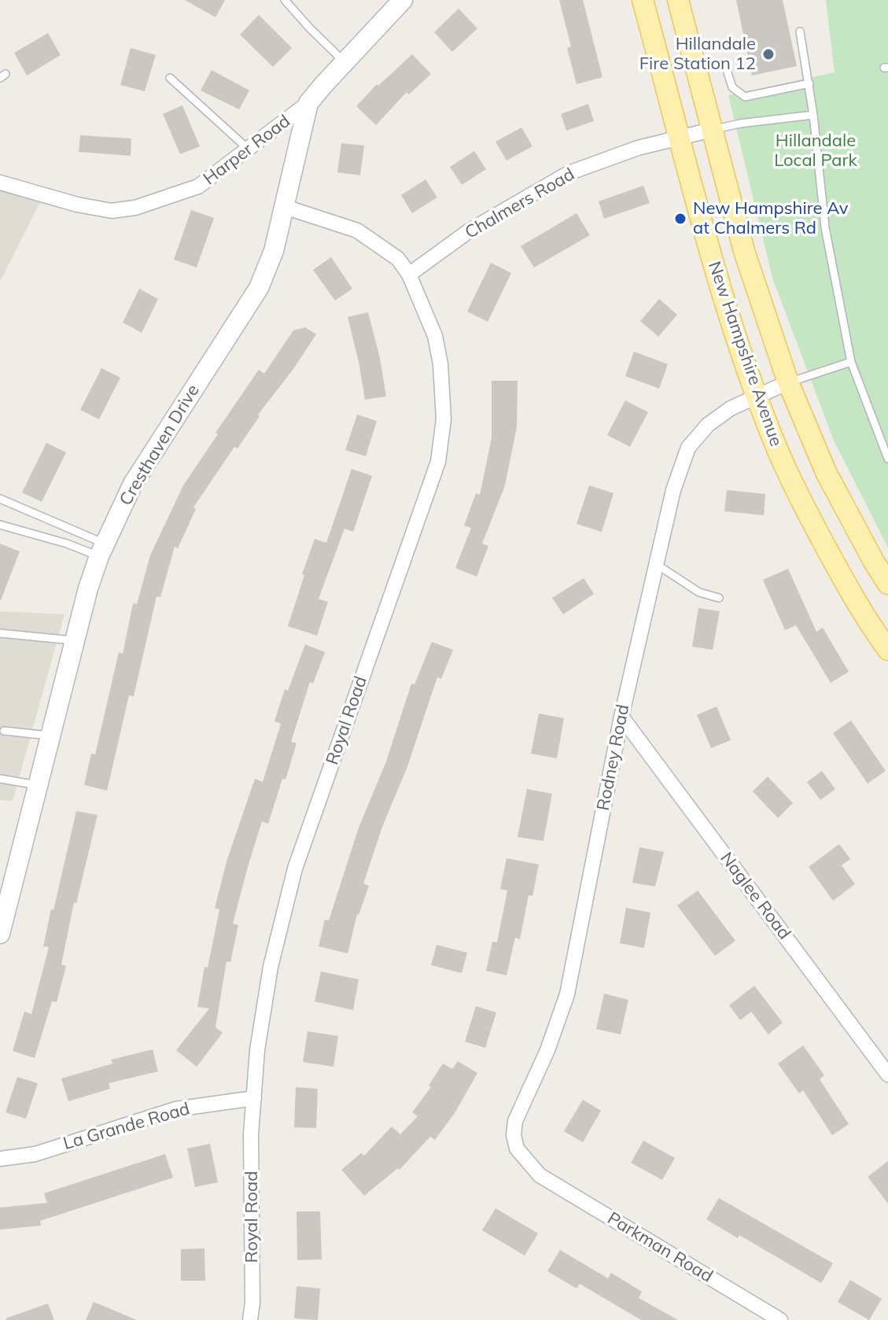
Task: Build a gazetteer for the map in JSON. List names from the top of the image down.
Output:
{
  "streets": {
    "main road": ["New Hampshire Avenue"],
    "street": [
      "Harper Road",
      "Chalmers Road",
      "Cresthaven Drive",
      "Royal Road",
      "Rodney Road",
      "Naglee Road",
      "La Grande Road",
      "Parkman Road"
    ]
  },
  "crossings": [
    ["Harper Road", "Cresthaven Drive"],
    ["Chalmers Road", "New Hampshire Avenue"],
    ["Chalmers Road", "Royal Road"],
    ["New Hampshire Avenue", "Rodney Road"],
    ["Cresthaven Drive", "Royal Road"],
    ["Royal Road", "La Grande Road"],
    ["Rodney Road", "Naglee Road"],
    ["Rodney Road", "Parkman Road"]
  ],
  "parks": ["Hillandale Local Park"],
  "places": ["Hillandale Fire Station 12", "New Hampshire Av at Chalmers Rd"]
}
